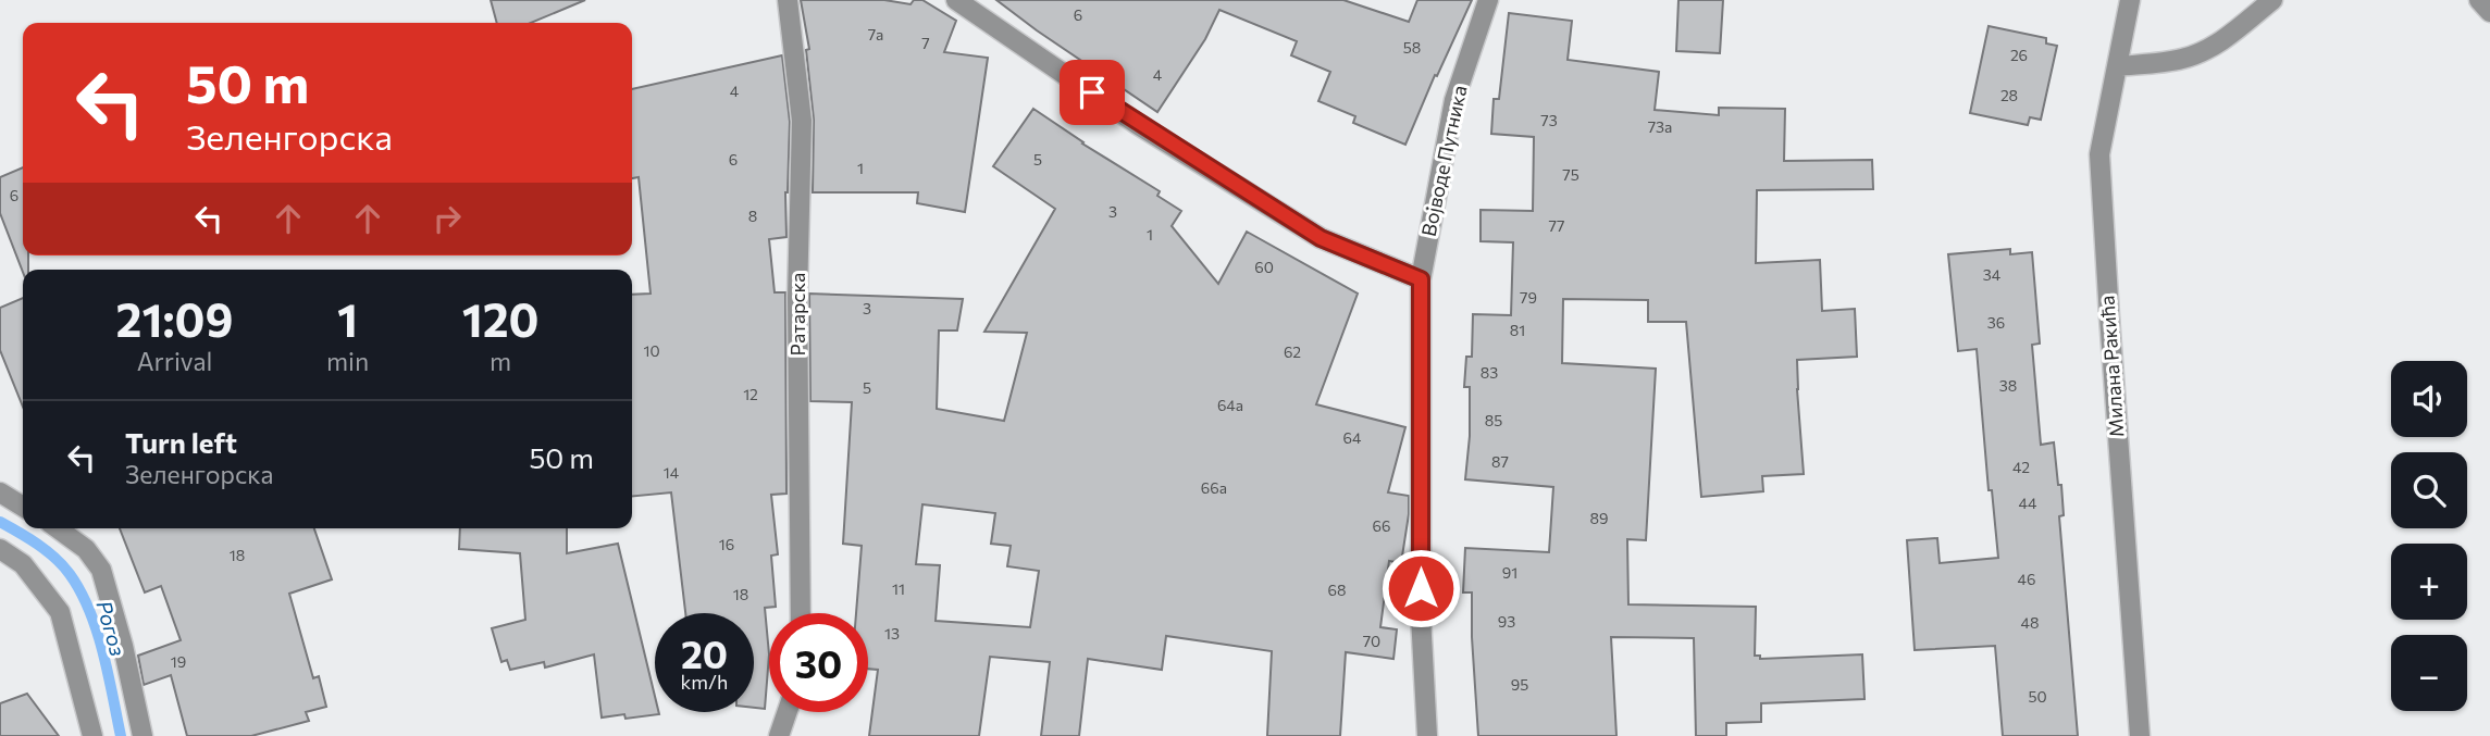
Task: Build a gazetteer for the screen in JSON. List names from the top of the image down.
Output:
{
  "streets": {
    "street": ["Војводе Путника", "Ратарска", "Милана Ракића"]
  },
  "water": ["Рогоз"],
  "house_numbers": [
    "6",
    "7a",
    "7",
    "58",
    "26",
    "4",
    "4",
    "28",
    "73",
    "73a",
    "6",
    "5",
    "1",
    "75",
    "6",
    "3",
    "8",
    "77",
    "1",
    "60",
    "34",
    "79",
    "3",
    "36",
    "81",
    "10",
    "62",
    "83",
    "38",
    "5",
    "12",
    "64a",
    "85",
    "64",
    "87",
    "42",
    "14",
    "66a",
    "44",
    "89",
    "66",
    "16",
    "18",
    "91",
    "46",
    "11",
    "68",
    "18",
    "93",
    "48",
    "13",
    "70",
    "19",
    "95",
    "50"
  ],
  "page": {
    "turn": ["50 m", "Зеленгорска"],
    "eta": [
      "21:09",
      "Arrival",
      "1",
      "min",
      "120",
      "m"
    ],
    "map_buttons": ["+", "−"],
    "list": [
      {
        "name": "Turn left",
        "note": "Зеленгорска",
        "value": "50 m"
      }
    ],
    "speed": "20 km/h",
    "limit": "30"
  }
}
